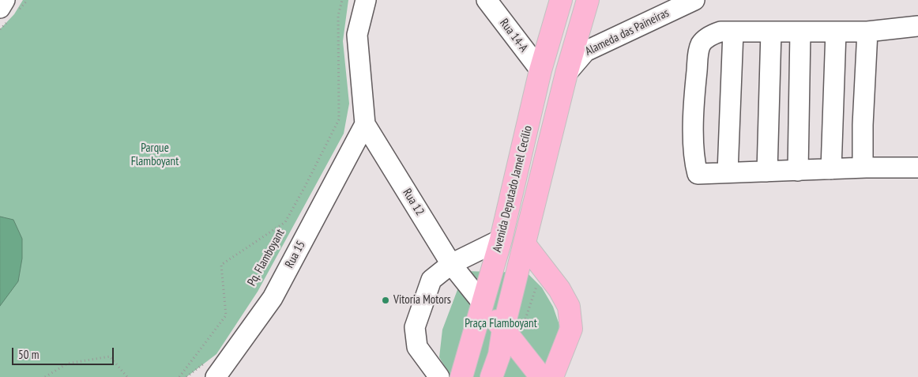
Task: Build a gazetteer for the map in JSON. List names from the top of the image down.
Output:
{
  "streets": {
    "main road": ["Avenida Deputado Jamel Cecílio", "Rua 12"],
    "street": ["Alameda das Paineiras", "Rua 14-A", "Rua 15"]
  },
  "crossings": [
    ["Alameda das Paineiras", "Avenida Deputado Jamel Cecílio"],
    ["Rua 14-A", "Avenida Deputado Jamel Cecílio"],
    ["Avenida Deputado Jamel Cecílio", "Rua 12"],
    ["Rua 12", "Rua 15"]
  ],
  "parks": ["Parque Flamboyant", "Praça Flamboyant"],
  "places": ["Vitoria Motors"],
  "scale_bar": "50 m"
}
